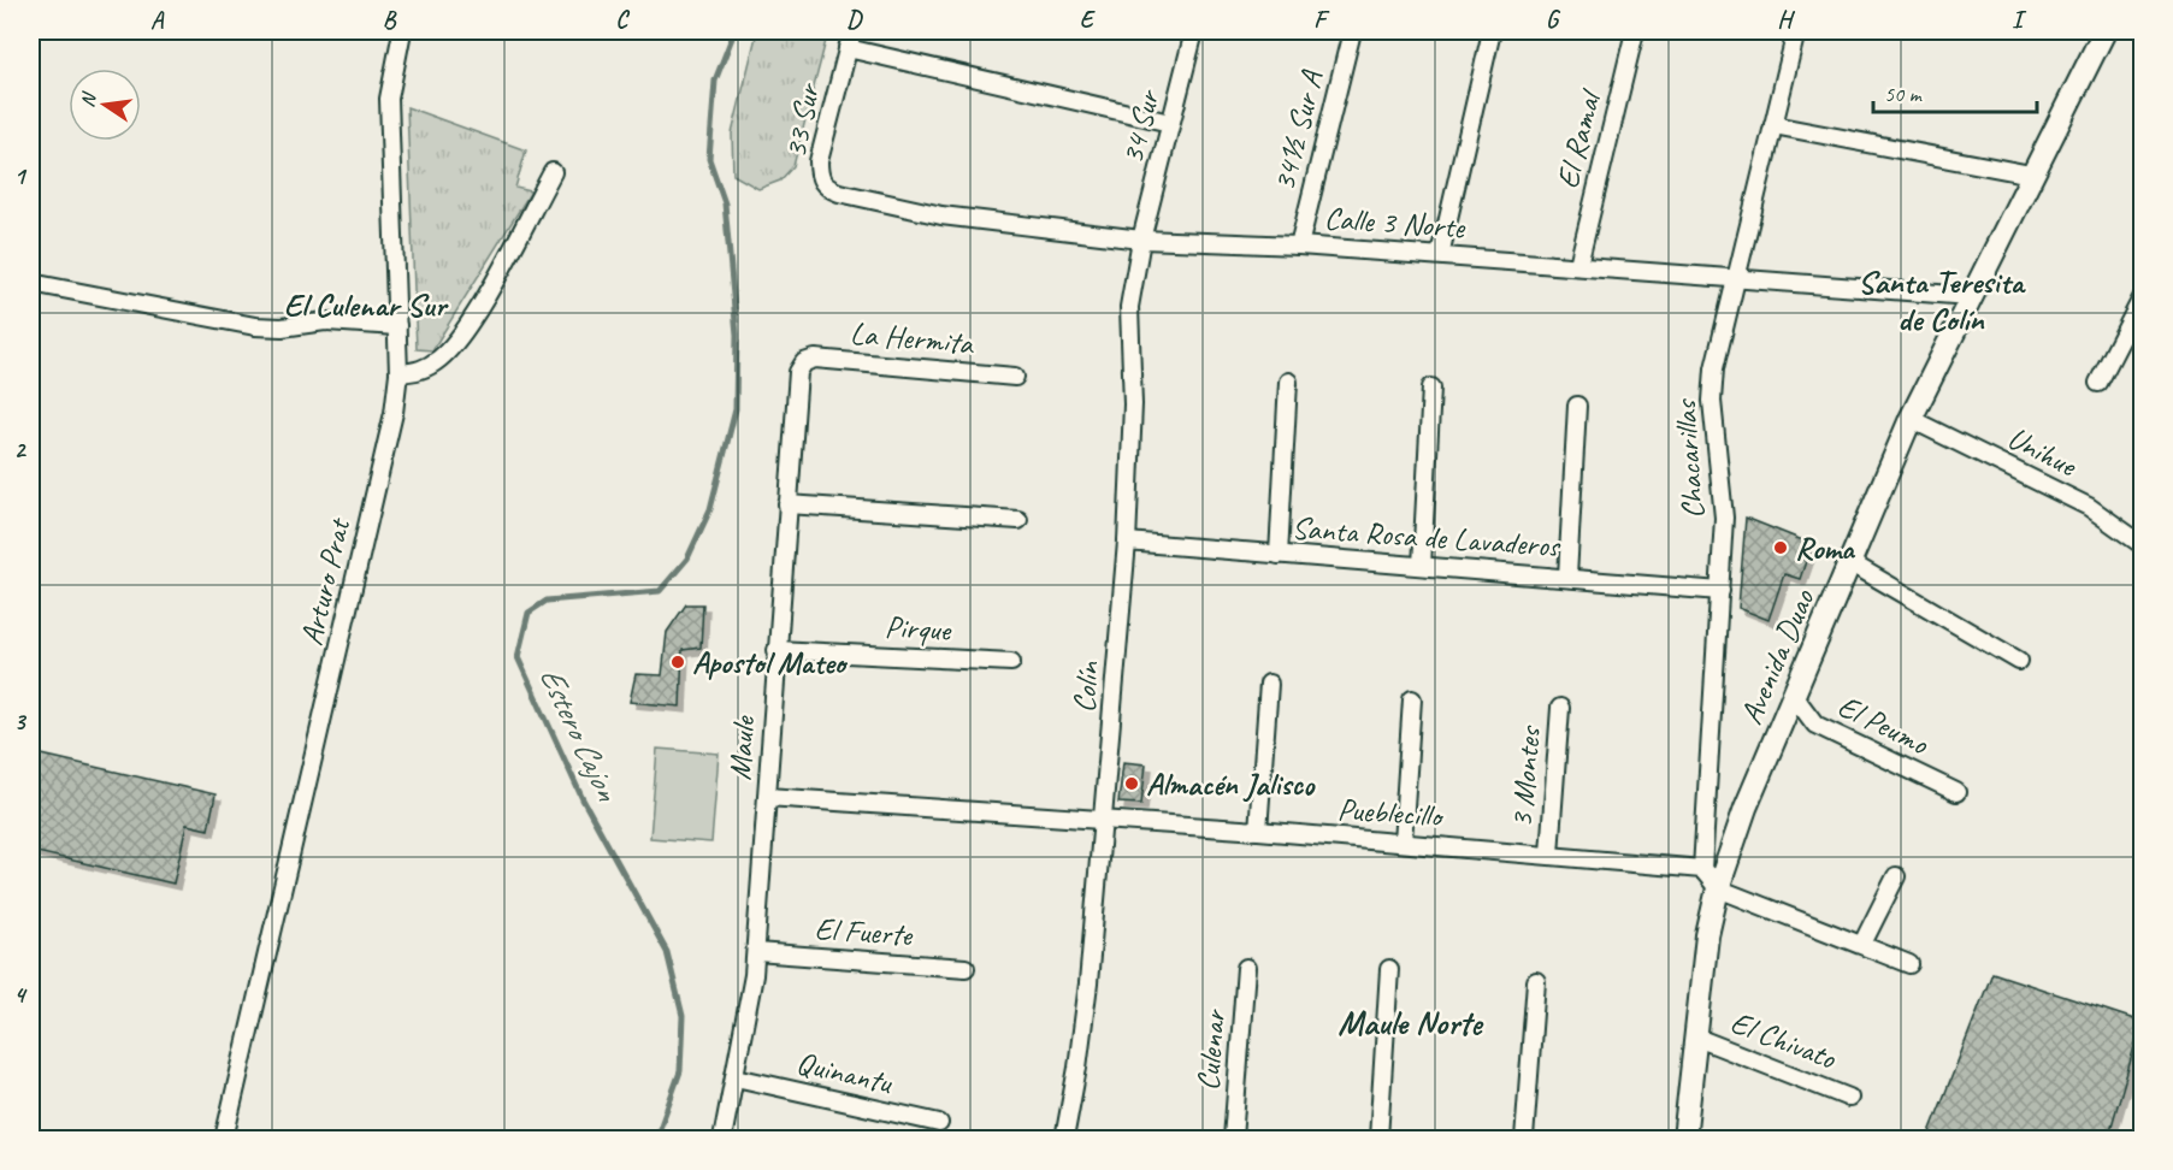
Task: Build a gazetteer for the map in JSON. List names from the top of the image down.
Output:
{
  "streets": {
    "street": [
      "33 Sur",
      "34 Sur",
      "34½ Sur A",
      "El Ramal",
      "Calle 3 Norte",
      "La Hermita",
      "Unihue",
      "Chacarillas",
      "Santa Rosa de Lavaderos",
      "Arturo Prat",
      "Pirque",
      "Avenida Duao",
      "Colín",
      "El Peumo",
      "Maule",
      "3 Montes",
      "Pueblecillo",
      "El Fuerte",
      "El Chivato",
      "Culenar",
      "Quinantu"
    ]
  },
  "crossings": [
    ["33 Sur", "Calle 3 Norte"],
    ["34 Sur", "Calle 3 Norte"],
    ["34 Sur", "Colín"],
    ["34½ Sur A", "Calle 3 Norte"],
    ["El Ramal", "Calle 3 Norte"],
    ["Calle 3 Norte", "Chacarillas"],
    ["Calle 3 Norte", "Avenida Duao"],
    ["Calle 3 Norte", "Colín"],
    ["La Hermita", "Maule"],
    ["Unihue", "Avenida Duao"],
    ["Chacarillas", "Santa Rosa de Lavaderos"],
    ["Chacarillas", "Pueblecillo"],
    ["Santa Rosa de Lavaderos", "Colín"],
    ["Pirque", "Maule"],
    ["Avenida Duao", "El Peumo"],
    ["Avenida Duao", "El Chivato"],
    ["Colín", "Pueblecillo"],
    ["Maule", "Pueblecillo"],
    ["Maule", "El Fuerte"],
    ["Maule", "Quinantu"],
    ["3 Montes", "Pueblecillo"]
  ],
  "districts": ["Santa Teresita de Colín", "El Culenar Sur", "Maule Norte"],
  "water": ["Estero Cajon"],
  "places": ["Roma", "Apostol Mateo", "Almacén Jalisco"],
  "scale_bar": "50 m",
  "north": "left",
  "grid": {
    "columns": [
      "A",
      "B",
      "C",
      "D",
      "E",
      "F",
      "G",
      "H",
      "I"
    ],
    "rows": [
      "1",
      "2",
      "3",
      "4"
    ]
  }
}
